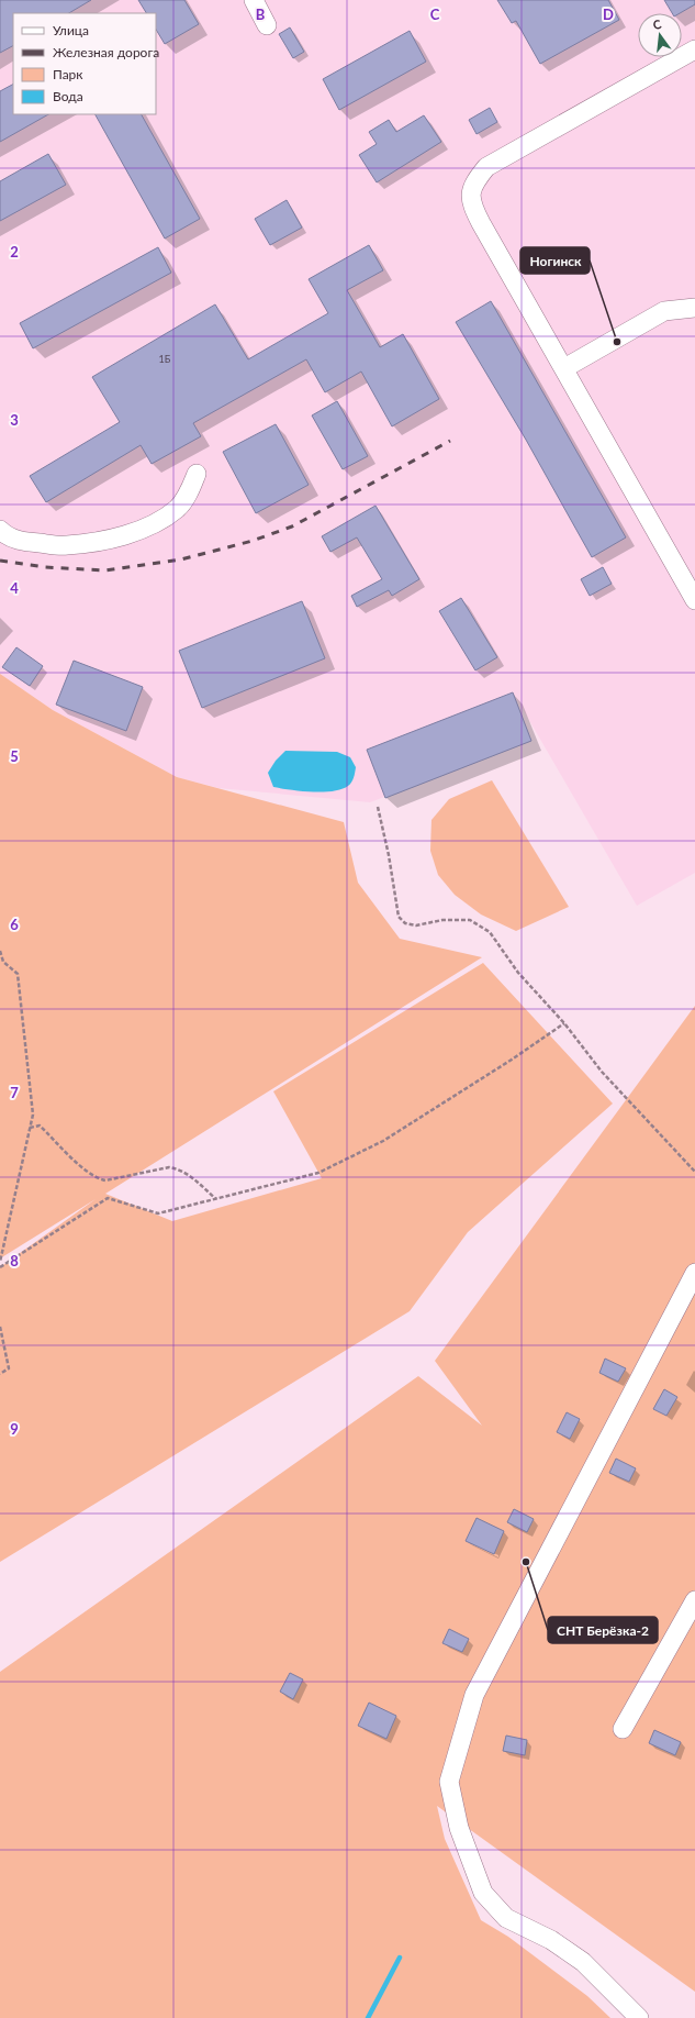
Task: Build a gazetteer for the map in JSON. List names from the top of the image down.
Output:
{
  "places": ["Ногинск", "СНТ Берёзка-2"],
  "house_numbers": ["1Б"],
  "legend": [
    "Улица",
    "Железная дорога",
    "Парк",
    "Вода"
  ],
  "north": "top",
  "grid": {
    "columns": ["B", "C", "D"],
    "rows": [
      "2",
      "3",
      "4",
      "5",
      "6",
      "7",
      "8",
      "9"
    ]
  }
}
